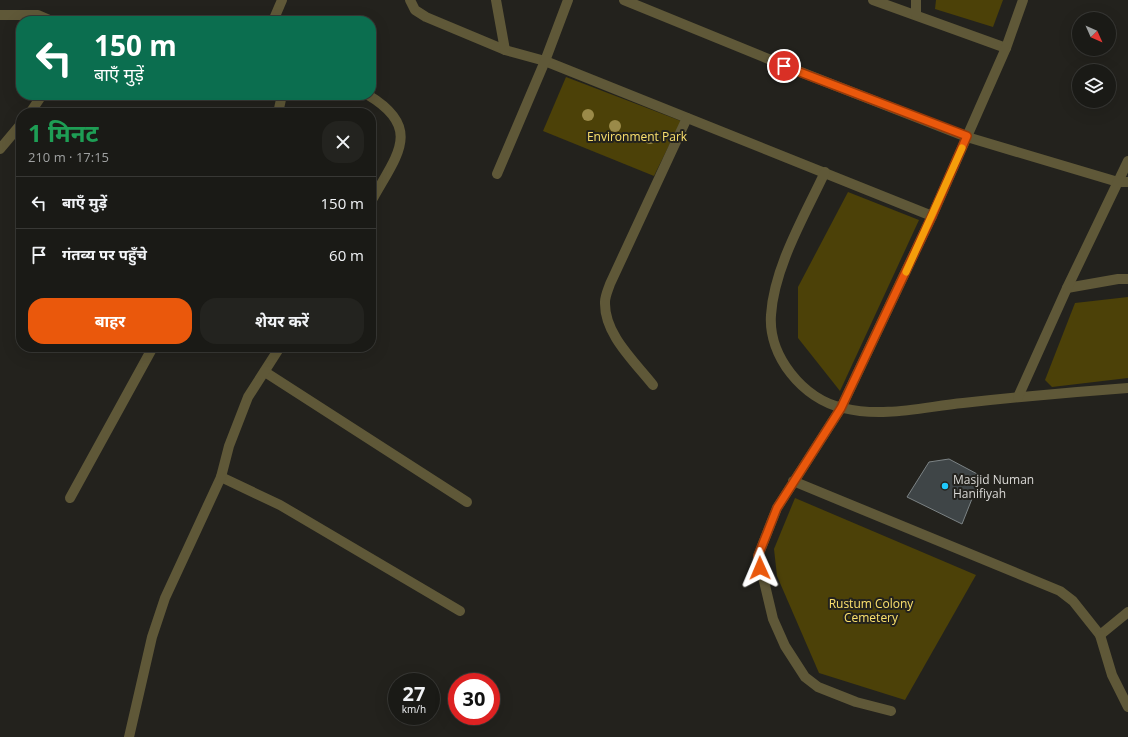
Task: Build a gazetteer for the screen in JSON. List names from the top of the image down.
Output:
{
  "parks": ["Environment Park", "Rustum Colony Cemetery"],
  "places": ["Masjid Numan Hanifiyah"],
  "north": "bottom right",
  "page": {
    "turn": ["150 m", "बाएँ मुड़ें"],
    "heading": ["1 मिनट", "210 m · 17:15"],
    "list": [
      {
        "name": "बाएँ मुड़ें",
        "value": "150 m"
      },
      {
        "name": "गंतव्य पर पहुँचे",
        "value": "60 m"
      }
    ],
    "buttons": ["बाहर", "शेयर करें"],
    "speed": "27 km/h",
    "limit": "30"
  }
}
